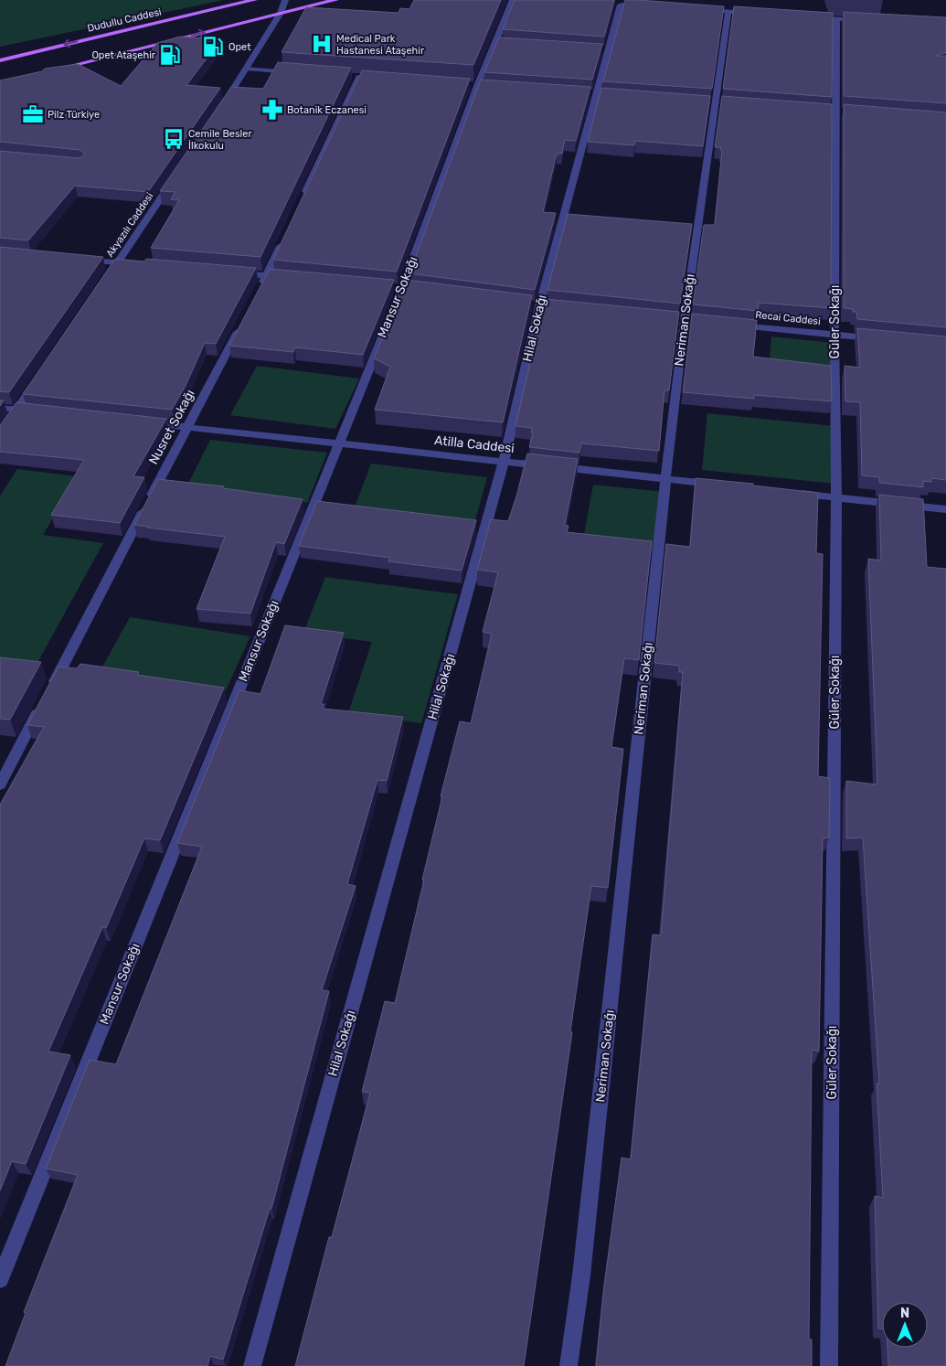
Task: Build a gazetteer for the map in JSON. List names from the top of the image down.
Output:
{
  "streets": {
    "main road": ["Dudullu Caddesi"],
    "street": [
      "Akyazılı Caddesi",
      "Mansur Sokağı",
      "Recai Caddesi",
      "Neriman Sokağı",
      "Güler Sokağı",
      "Hilal Sokağı",
      "Nusret Sokağı",
      "Atilla Caddesi"
    ]
  },
  "crossings": [
    ["Mansur Sokağı", "Atilla Caddesi"],
    ["Recai Caddesi", "Güler Sokağı"],
    ["Neriman Sokağı", "Atilla Caddesi"],
    ["Hilal Sokağı", "Atilla Caddesi"],
    ["Nusret Sokağı", "Atilla Caddesi"]
  ],
  "places": {
    "hospital": ["Medical Park Hastanesi Ataşehir"],
    "fuel station": ["Opet", "Opet Ataşehir"],
    "pharmacy": ["Botanik Eczanesi"],
    "office": ["Pilz Türkiye"],
    "bus stop": ["Cemile Besler İlkokulu"]
  },
  "north": "top"
}
